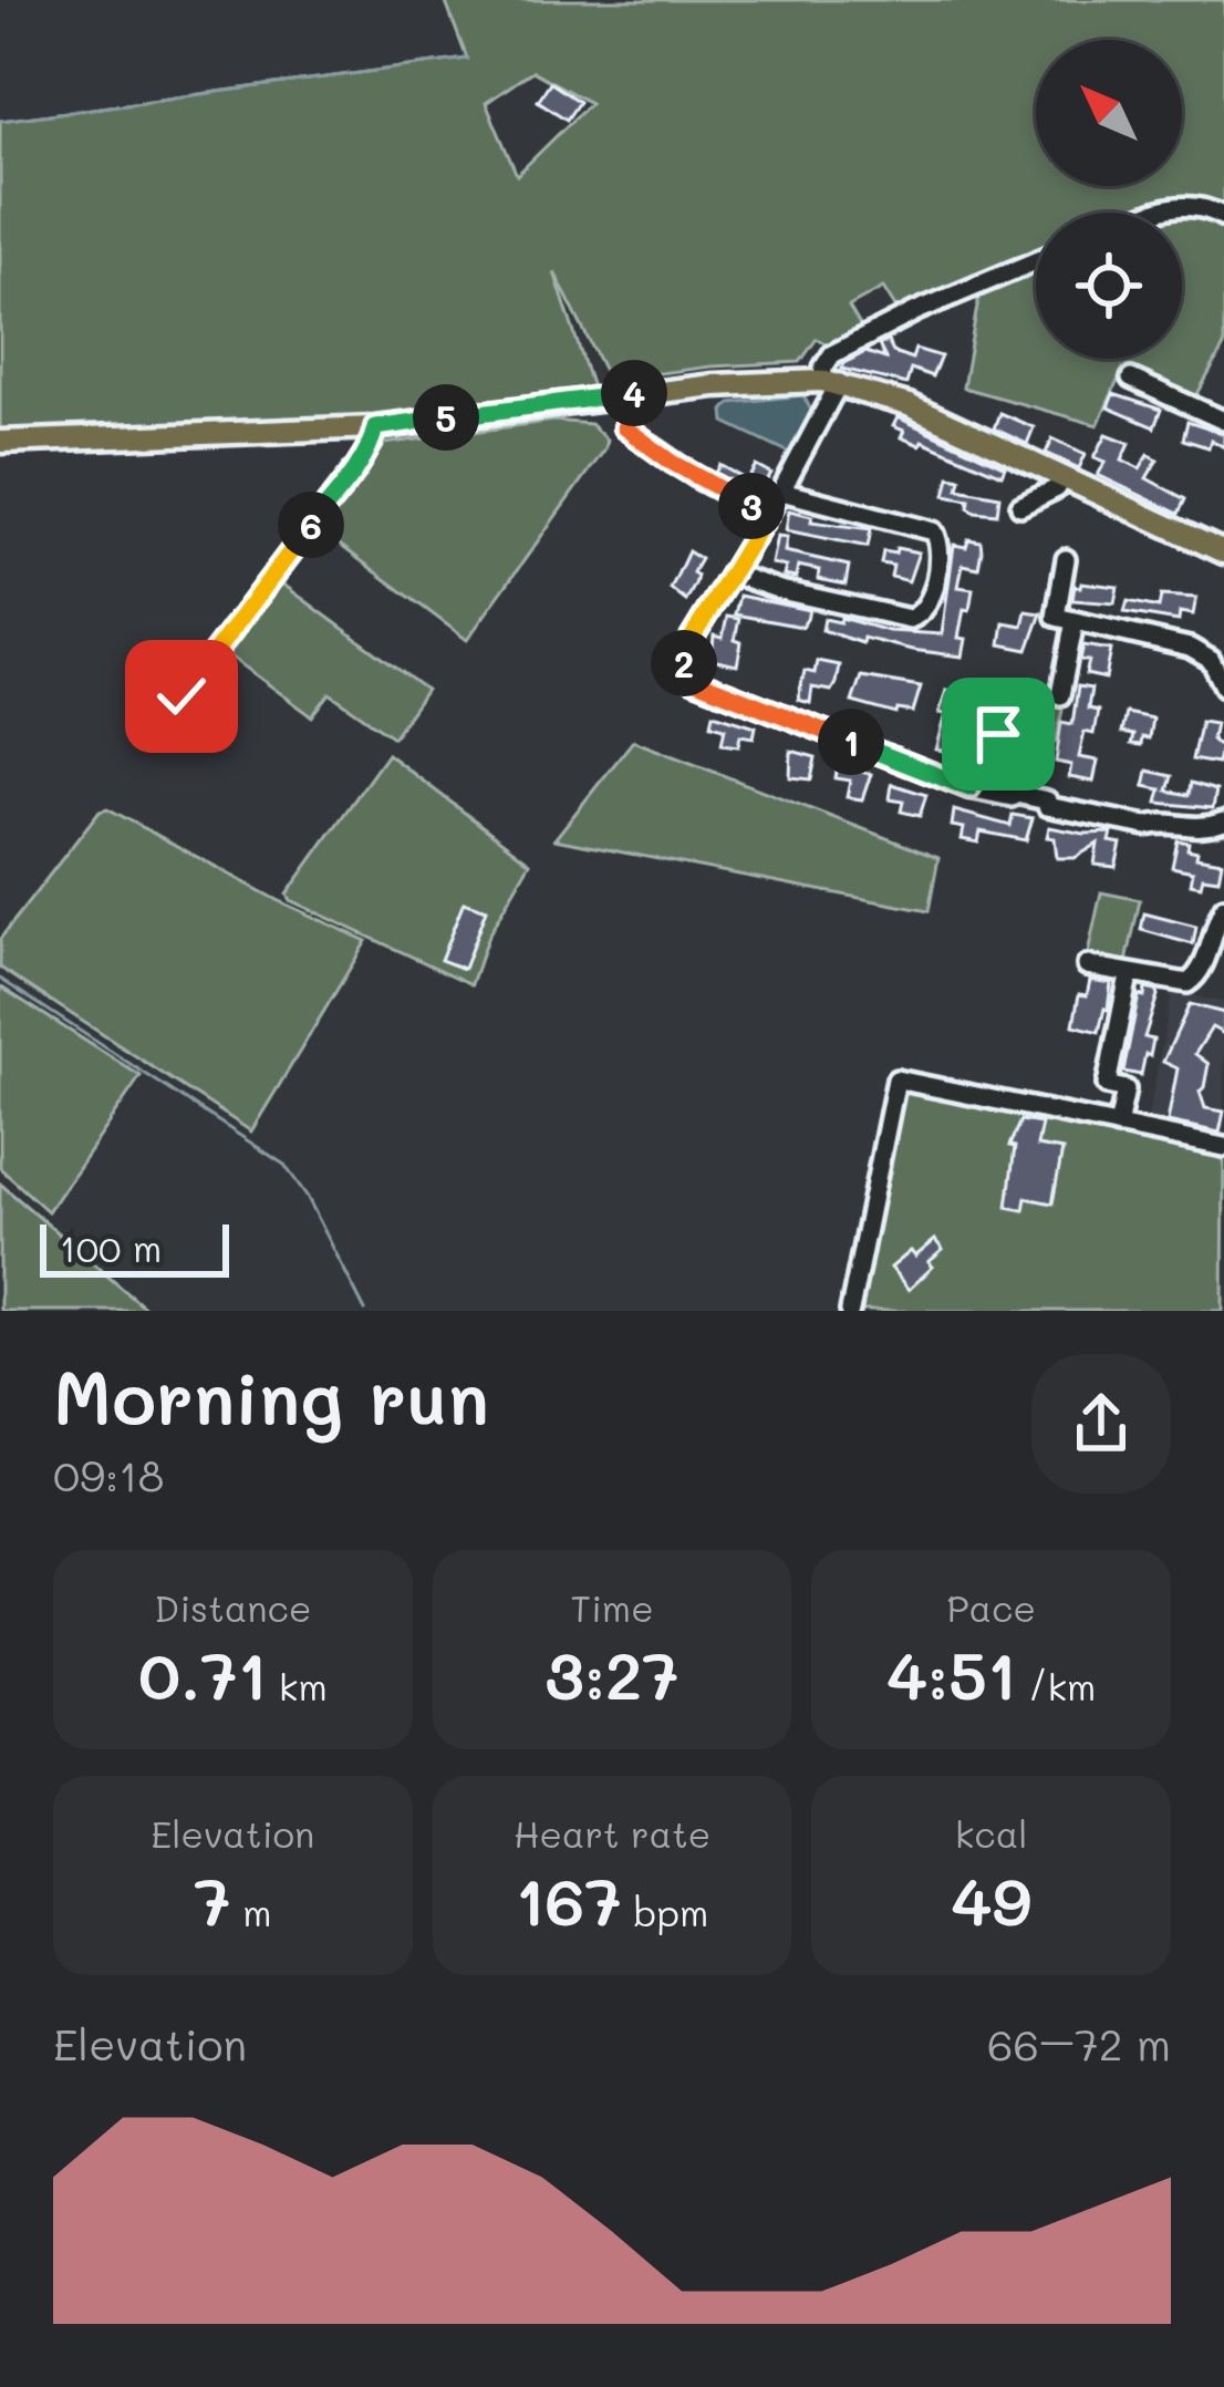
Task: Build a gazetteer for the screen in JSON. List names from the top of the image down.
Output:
{
  "scale_bar": "100 m",
  "north": "top left",
  "page": {
    "pins": [
      "4",
      "5",
      "3",
      "6",
      "2",
      "1"
    ],
    "scale": "100 m",
    "heading": ["Morning run", "09:18"],
    "stats": [
      ["Distance", "0.71 km"],
      ["Time", "3:27"],
      ["Pace", "4:51 /km"],
      ["Elevation", "7 m"],
      ["Heart rate", "167 bpm"],
      ["kcal", "49"]
    ],
    "chart": ["Elevation", "66–72 m"]
  }
}
